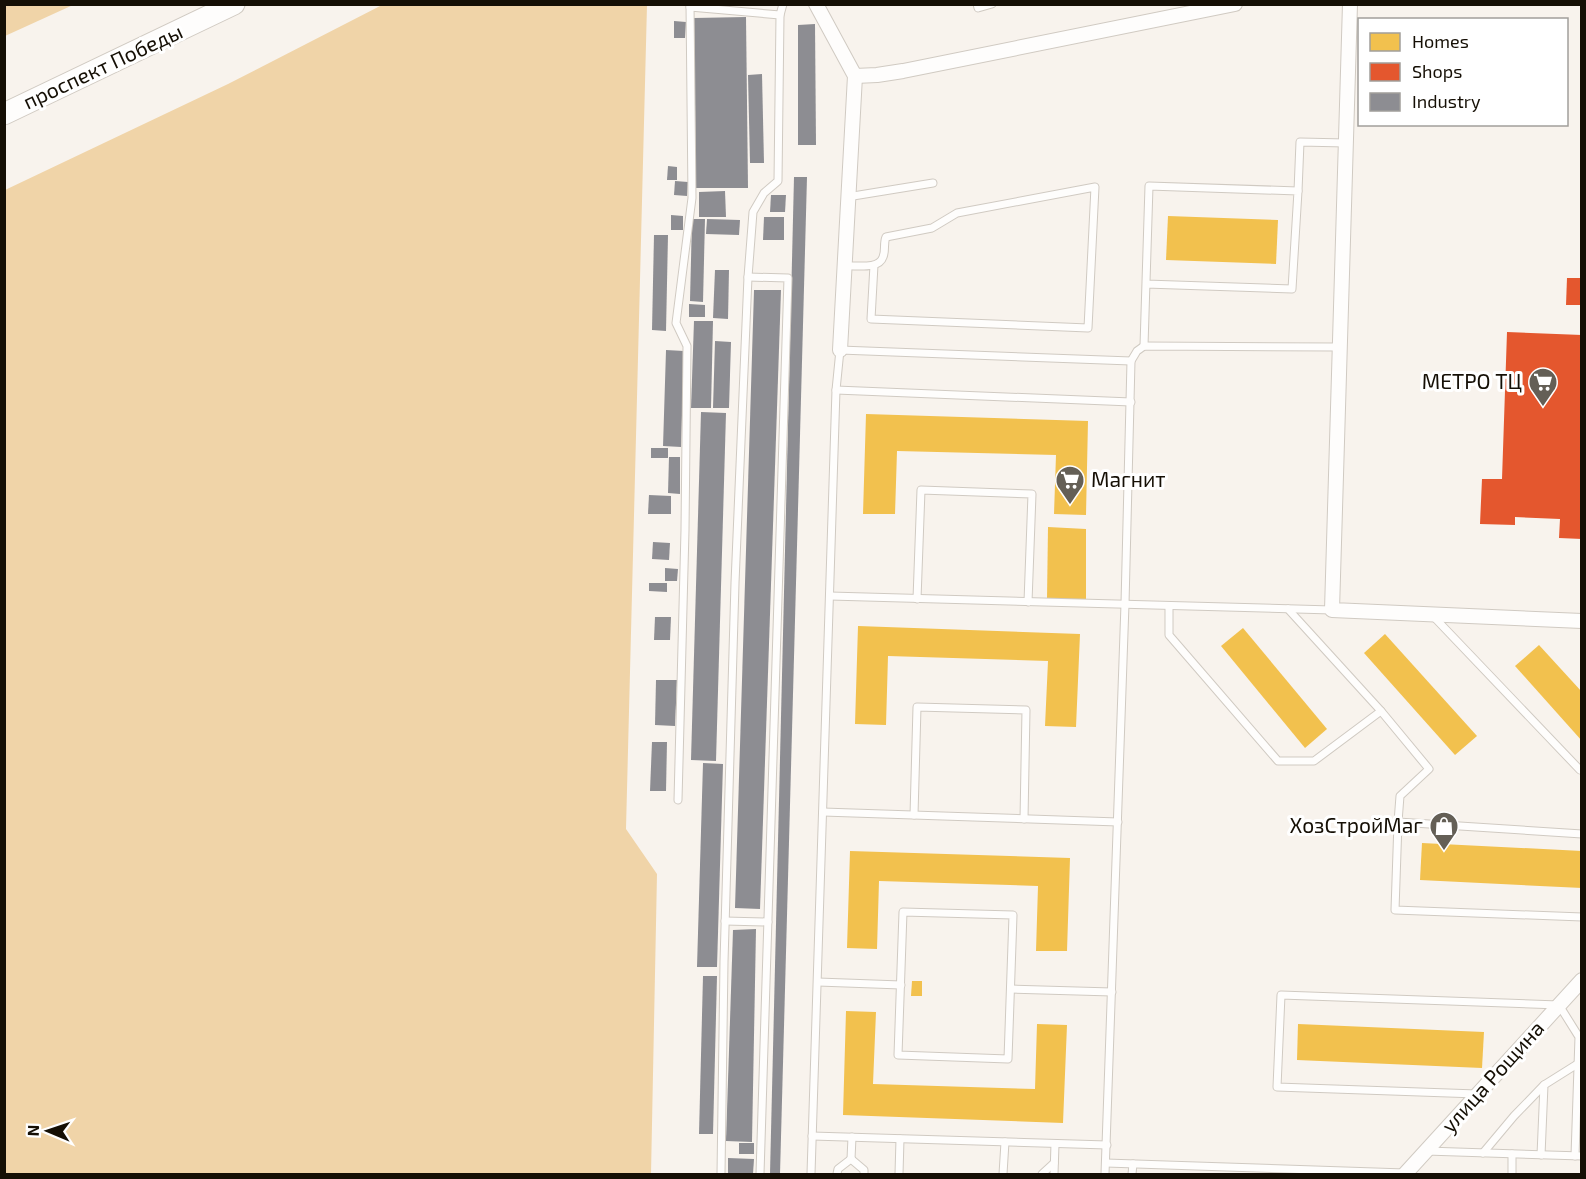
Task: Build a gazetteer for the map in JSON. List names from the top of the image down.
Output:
{
  "streets": {
    "main road": ["проспект Победы"],
    "street": ["улица Рощина"]
  },
  "places": {
    "supermarket": ["МЕТРО ТЦ", "Магнит"],
    "shop": ["ХозСтройМаг"]
  },
  "legend": ["Homes", "Shops", "Industry"],
  "north": "left"
}
